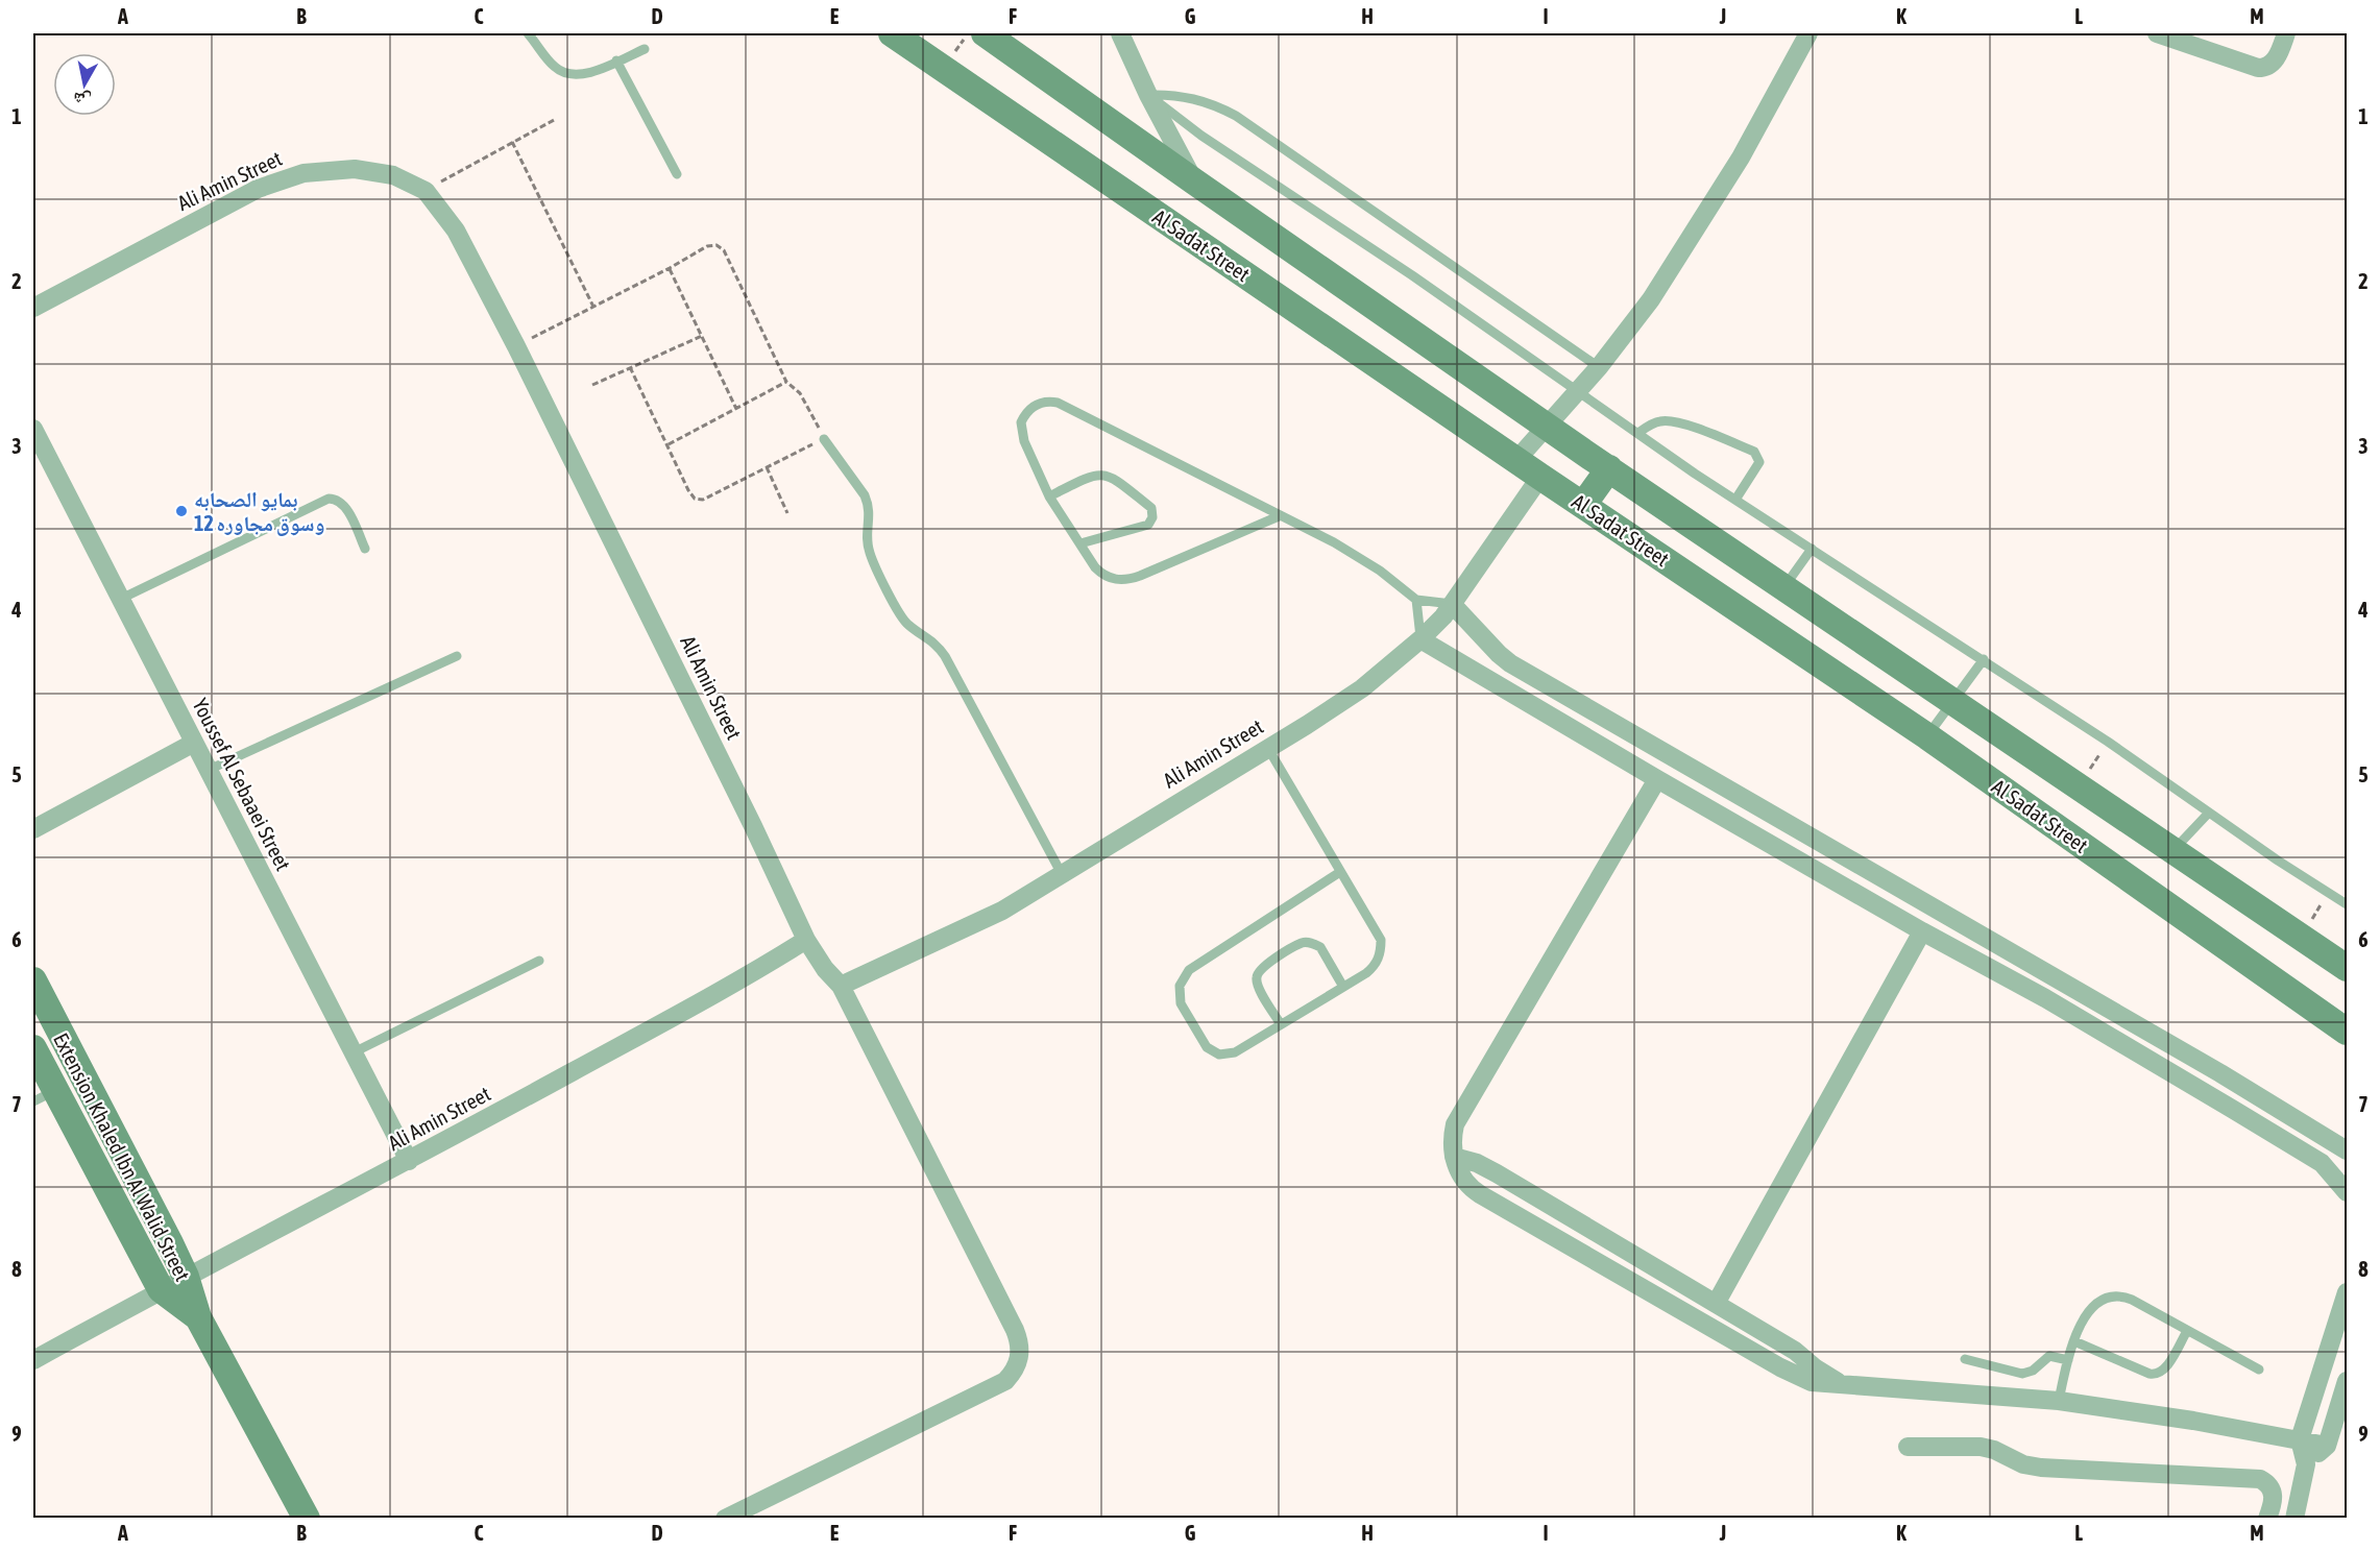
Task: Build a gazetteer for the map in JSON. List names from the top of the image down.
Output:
{
  "streets": {
    "main road": ["Al Sadat Street", "Extension Khaled Ibn Al Walid Street"],
    "street": ["Ali Amin Street", "Youssef Al Sebaaei Street"]
  },
  "crossings": [
    ["Ali Amin Street", "Al Sadat Street"],
    ["Ali Amin Street", "Youssef Al Sebaaei Street"],
    ["Ali Amin Street", "Extension Khaled Ibn Al Walid Street"]
  ],
  "places": ["بمايو الصحابه وسوق مجاوره 12"],
  "north": "bottom",
  "grid": {
    "columns": [
      "A",
      "B",
      "C",
      "D",
      "E",
      "F",
      "G",
      "H",
      "I",
      "J",
      "K",
      "L",
      "M"
    ],
    "rows": [
      "1",
      "2",
      "3",
      "4",
      "5",
      "6",
      "7",
      "8",
      "9"
    ]
  }
}
